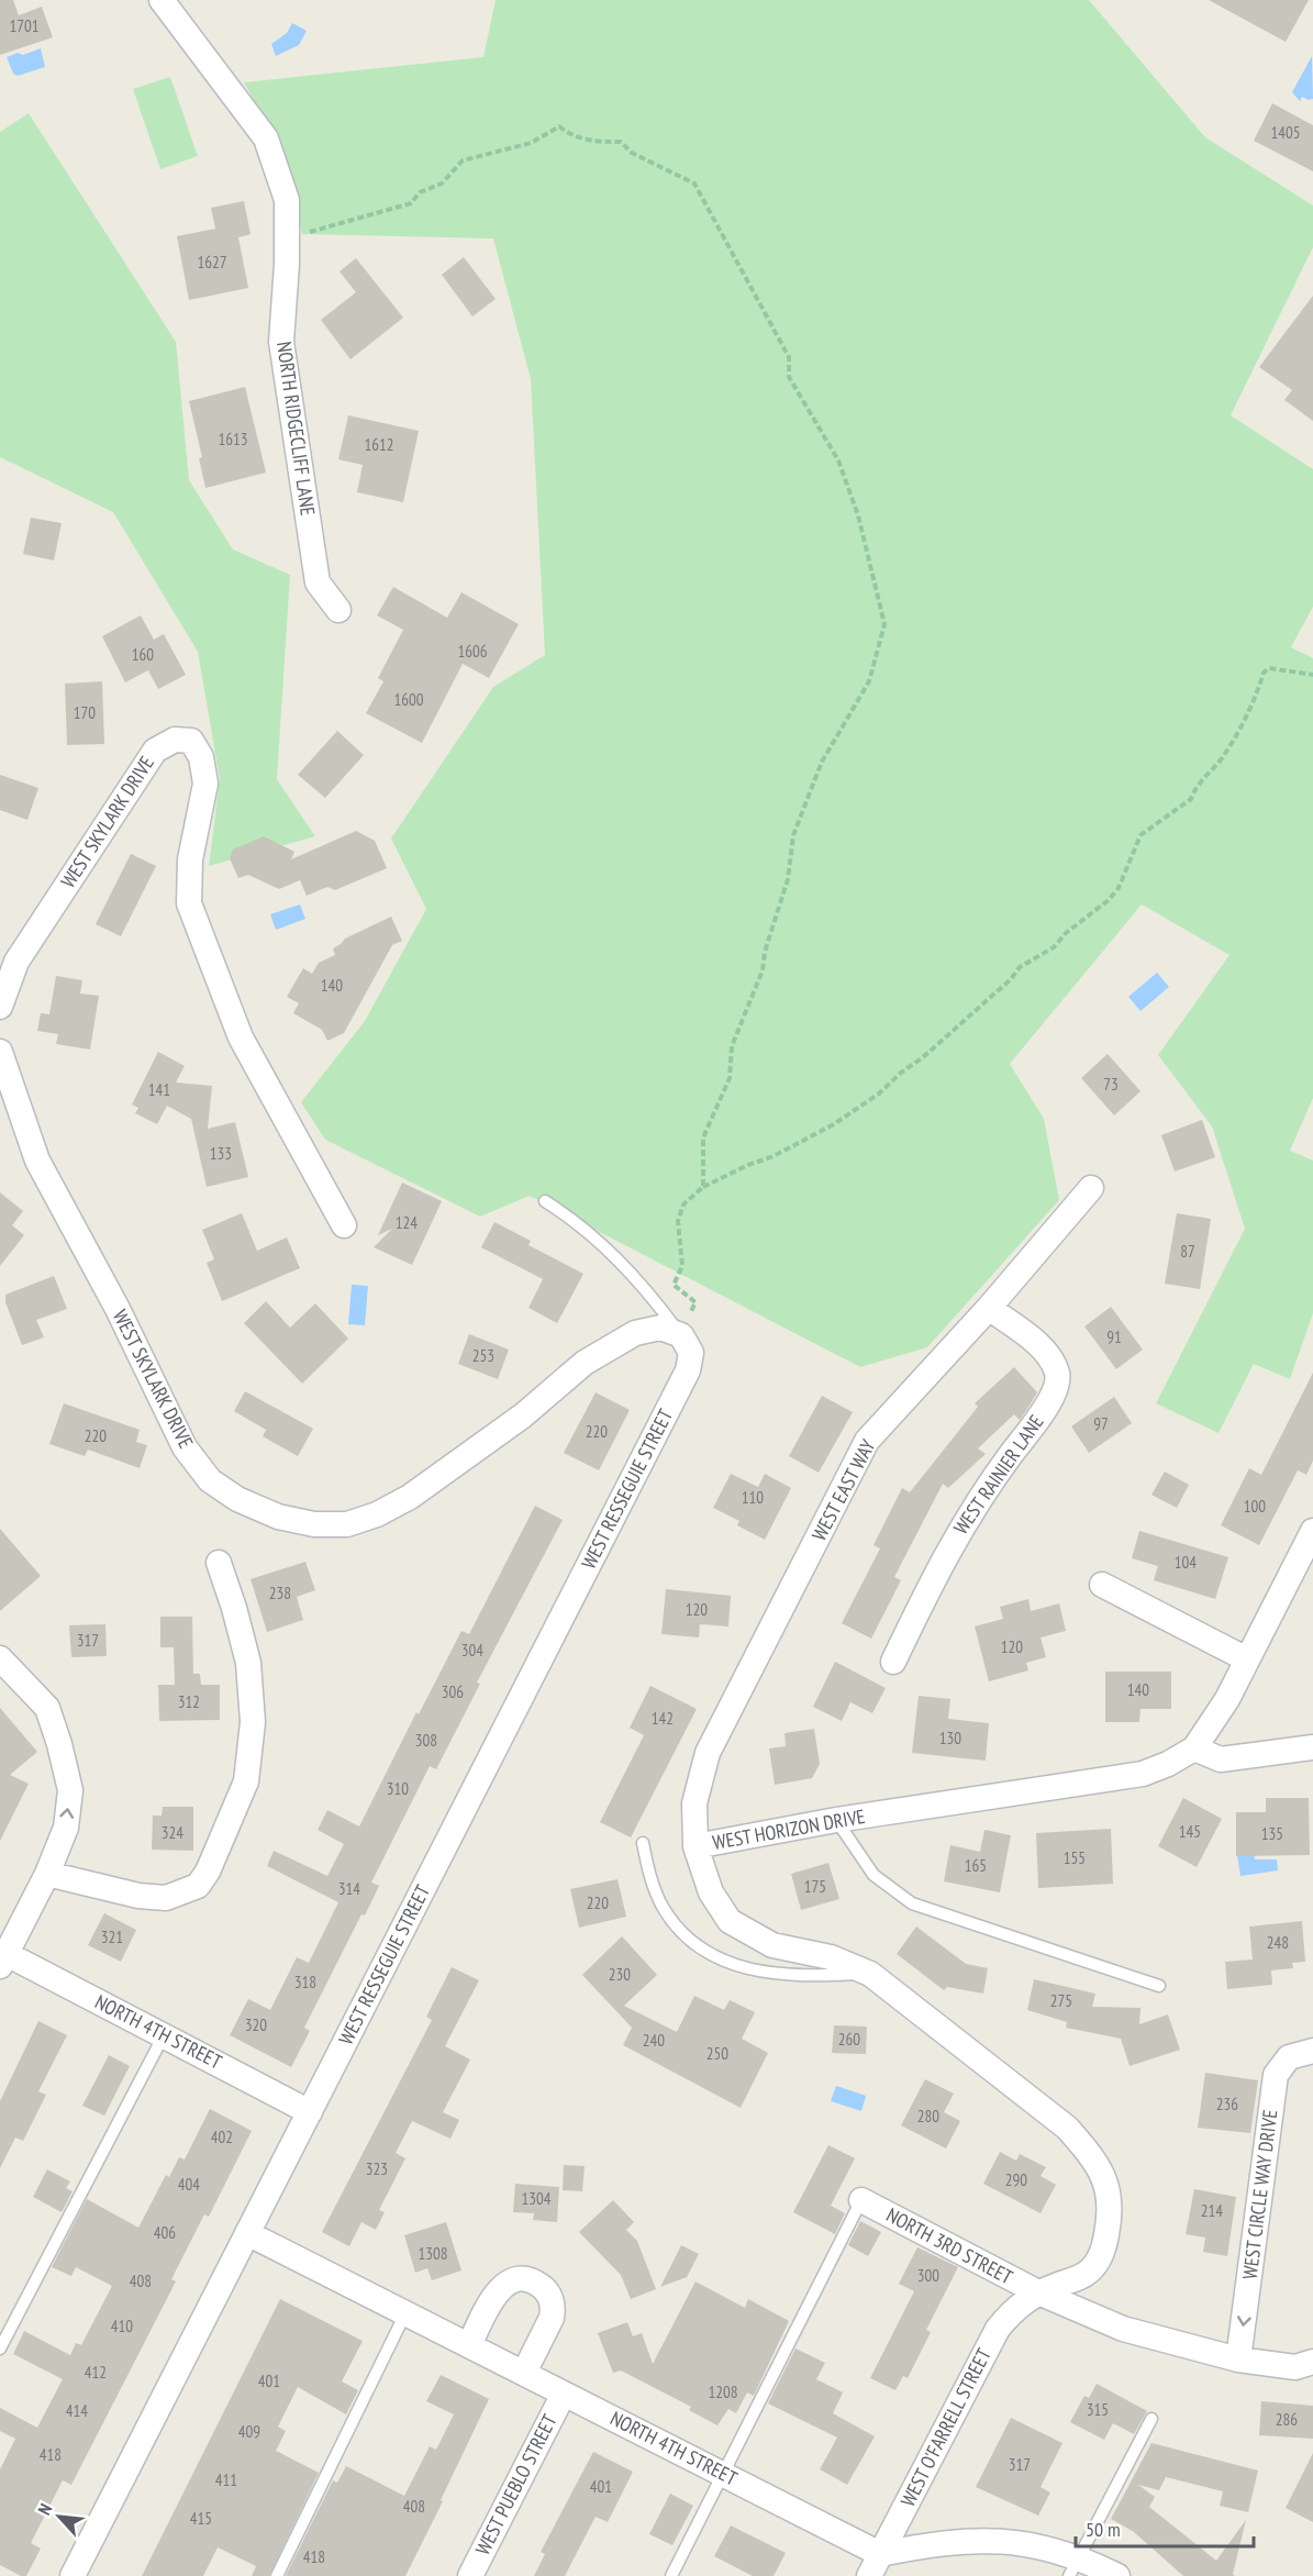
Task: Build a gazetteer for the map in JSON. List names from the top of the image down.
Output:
{
  "streets": {
    "street": [
      "NORTH RIDGECLIFF LANE",
      "WEST SKYLARK DRIVE",
      "WEST RAINIER LANE",
      "WEST RESSEGUIE STREET",
      "WEST EAST WAY",
      "WEST HORIZON DRIVE",
      "NORTH 4TH STREET",
      "WEST CIRCLE WAY DRIVE",
      "NORTH 3RD STREET",
      "WEST O'FARRELL STREET",
      "WEST PUEBLO STREET"
    ]
  },
  "crossings": [
    ["WEST SKYLARK DRIVE", "WEST RESSEGUIE STREET"],
    ["WEST RAINIER LANE", "WEST EAST WAY"],
    ["WEST RESSEGUIE STREET", "NORTH 4TH STREET"],
    ["WEST EAST WAY", "WEST HORIZON DRIVE"],
    ["WEST HORIZON DRIVE", "NORTH 3RD STREET"],
    ["WEST HORIZON DRIVE", "WEST O'FARRELL STREET"],
    ["NORTH 4TH STREET", "WEST O'FARRELL STREET"],
    ["NORTH 4TH STREET", "WEST PUEBLO STREET"],
    ["NORTH 3RD STREET", "WEST O'FARRELL STREET"]
  ],
  "one_way": ["WEST CIRCLE WAY DRIVE"],
  "house_numbers": [
    "1701",
    "1405",
    "1627",
    "1613",
    "1612",
    "1606",
    "160",
    "1600",
    "170",
    "140",
    "73",
    "141",
    "133",
    "124",
    "87",
    "91",
    "253",
    "97",
    "220",
    "220",
    "110",
    "100",
    "104",
    "238",
    "120",
    "317",
    "120",
    "304",
    "140",
    "306",
    "312",
    "142",
    "130",
    "308",
    "310",
    "145",
    "324",
    "135",
    "155",
    "165",
    "175",
    "314",
    "220",
    "321",
    "248",
    "230",
    "318",
    "275",
    "320",
    "260",
    "240",
    "250",
    "236",
    "280",
    "402",
    "323",
    "290",
    "404",
    "1304",
    "214",
    "406",
    "1308",
    "300",
    "408",
    "410",
    "412",
    "401",
    "1208",
    "315",
    "414",
    "286",
    "409",
    "418",
    "317",
    "411",
    "401",
    "408",
    "415",
    "418"
  ],
  "scale_bar": "50 m",
  "north": "top left"
}
